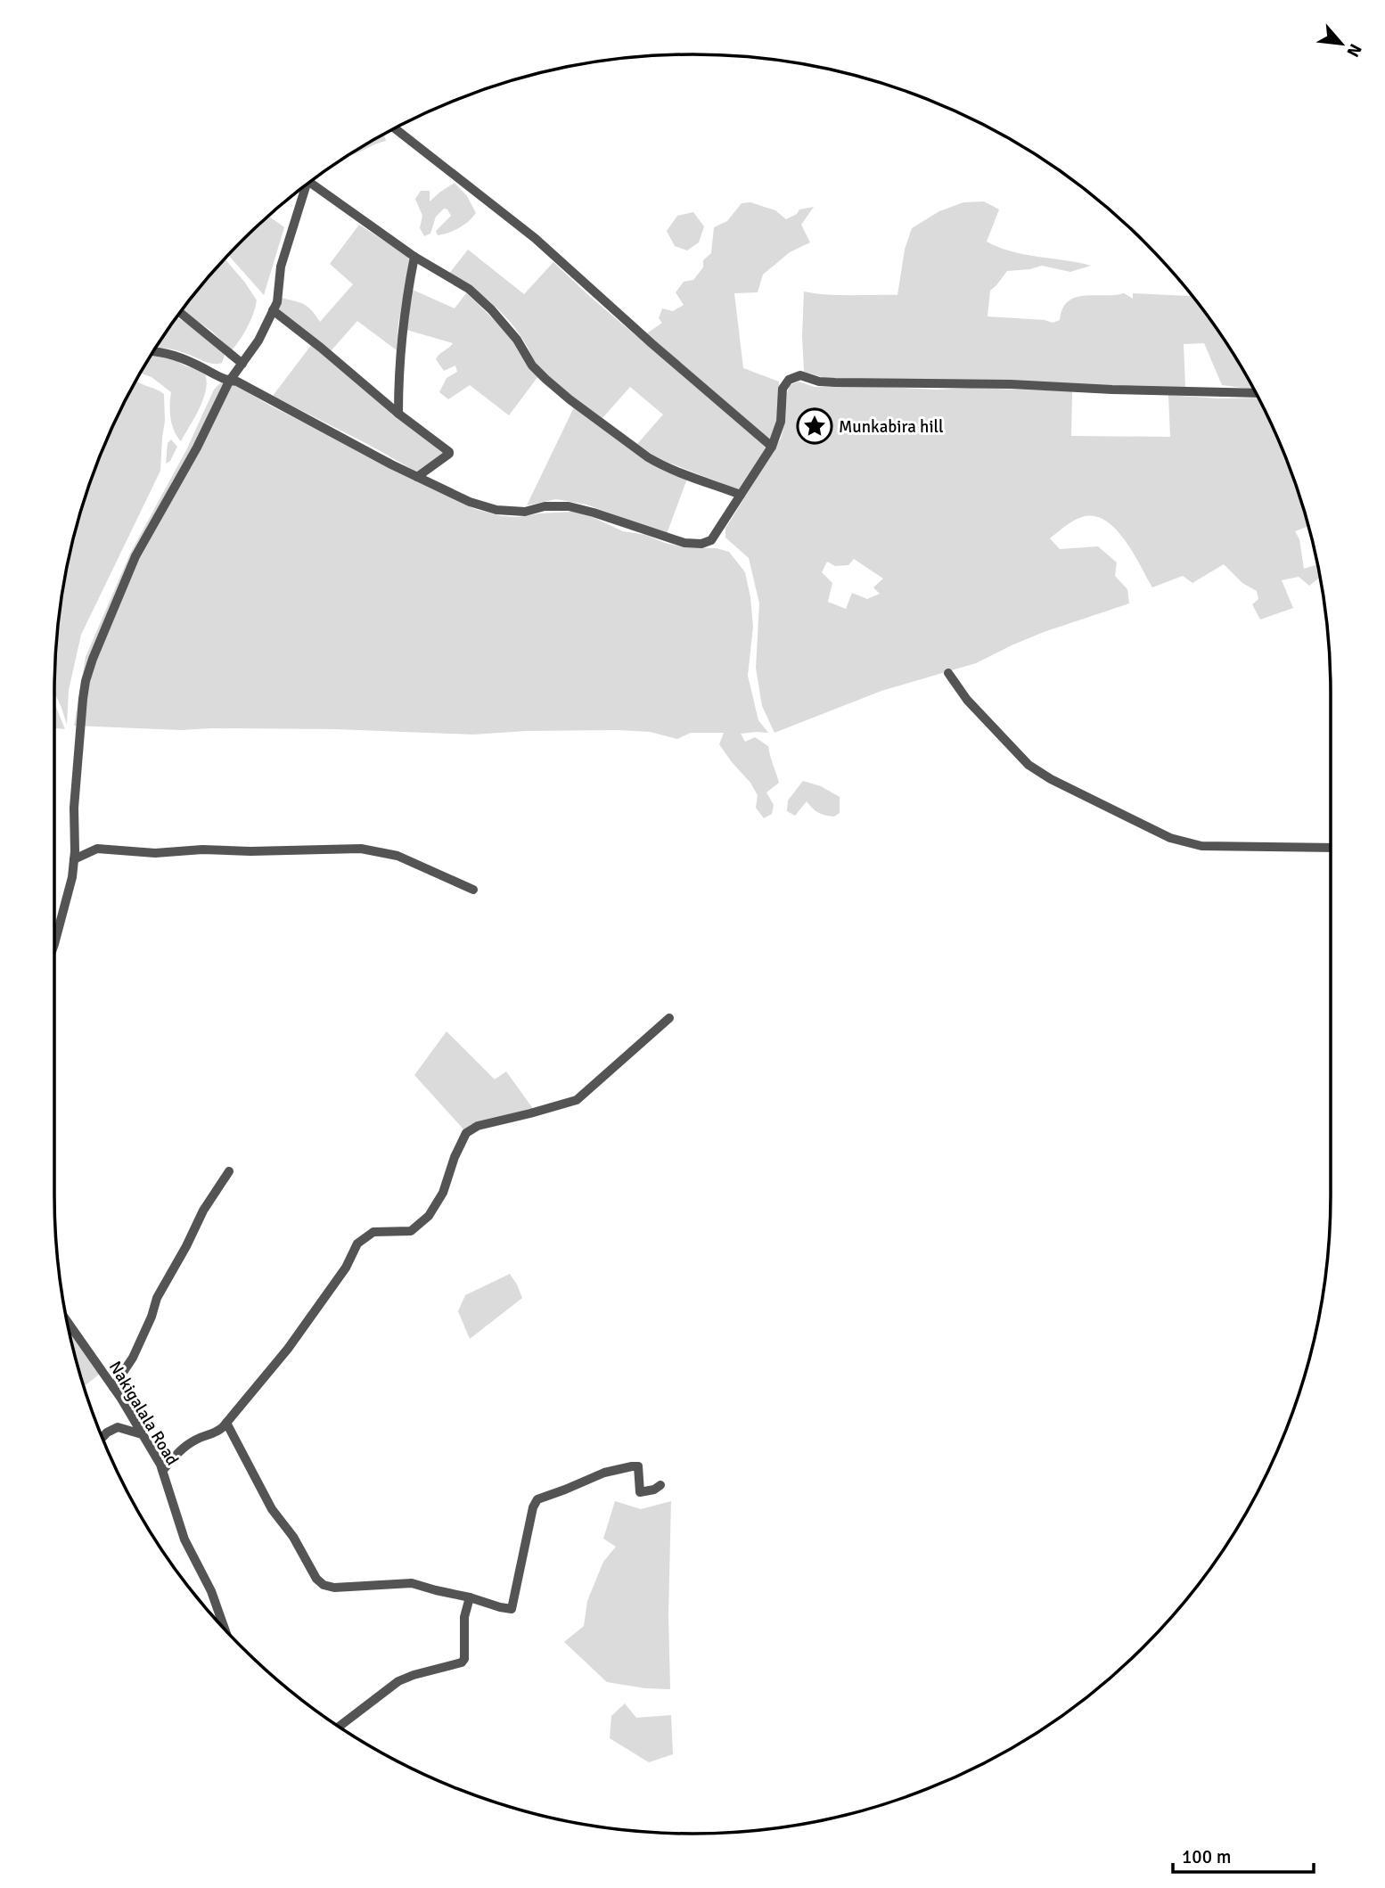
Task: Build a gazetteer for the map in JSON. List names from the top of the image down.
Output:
{
  "streets": {
    "street": ["Nakigalala Road"]
  },
  "places": {
    "place": ["Munkabira hill"]
  },
  "scale_bar": "100 m",
  "north": "bottom right"
}
